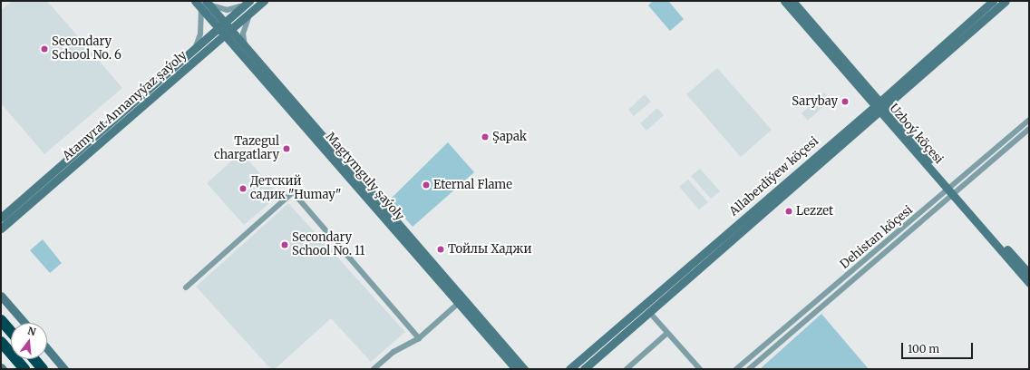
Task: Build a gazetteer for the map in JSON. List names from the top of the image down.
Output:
{
  "streets": {
    "street": [
      "Atamyrat Annanyýaz şaýoly",
      "Uzboý köçesi",
      "Magtymguly şaýoly",
      "Allaberdiýew köçesi",
      "Dehistan köçesi"
    ]
  },
  "crossings": [
    ["Atamyrat Annanyýaz şaýoly", "Magtymguly şaýoly"],
    ["Uzboý köçesi", "Allaberdiýew köçesi"],
    ["Uzboý köçesi", "Dehistan köçesi"]
  ],
  "places": [
    "Secondary School No. 6",
    "Sarybay",
    "Şapak",
    "Tazegul chargatlary",
    "Eternal Flame",
    "Детский садик \"Humay\"",
    "Lezzet",
    "Secondary School No. 11",
    "Тойлы Хаджи"
  ],
  "scale_bar": "100 m",
  "north": "top"
}
